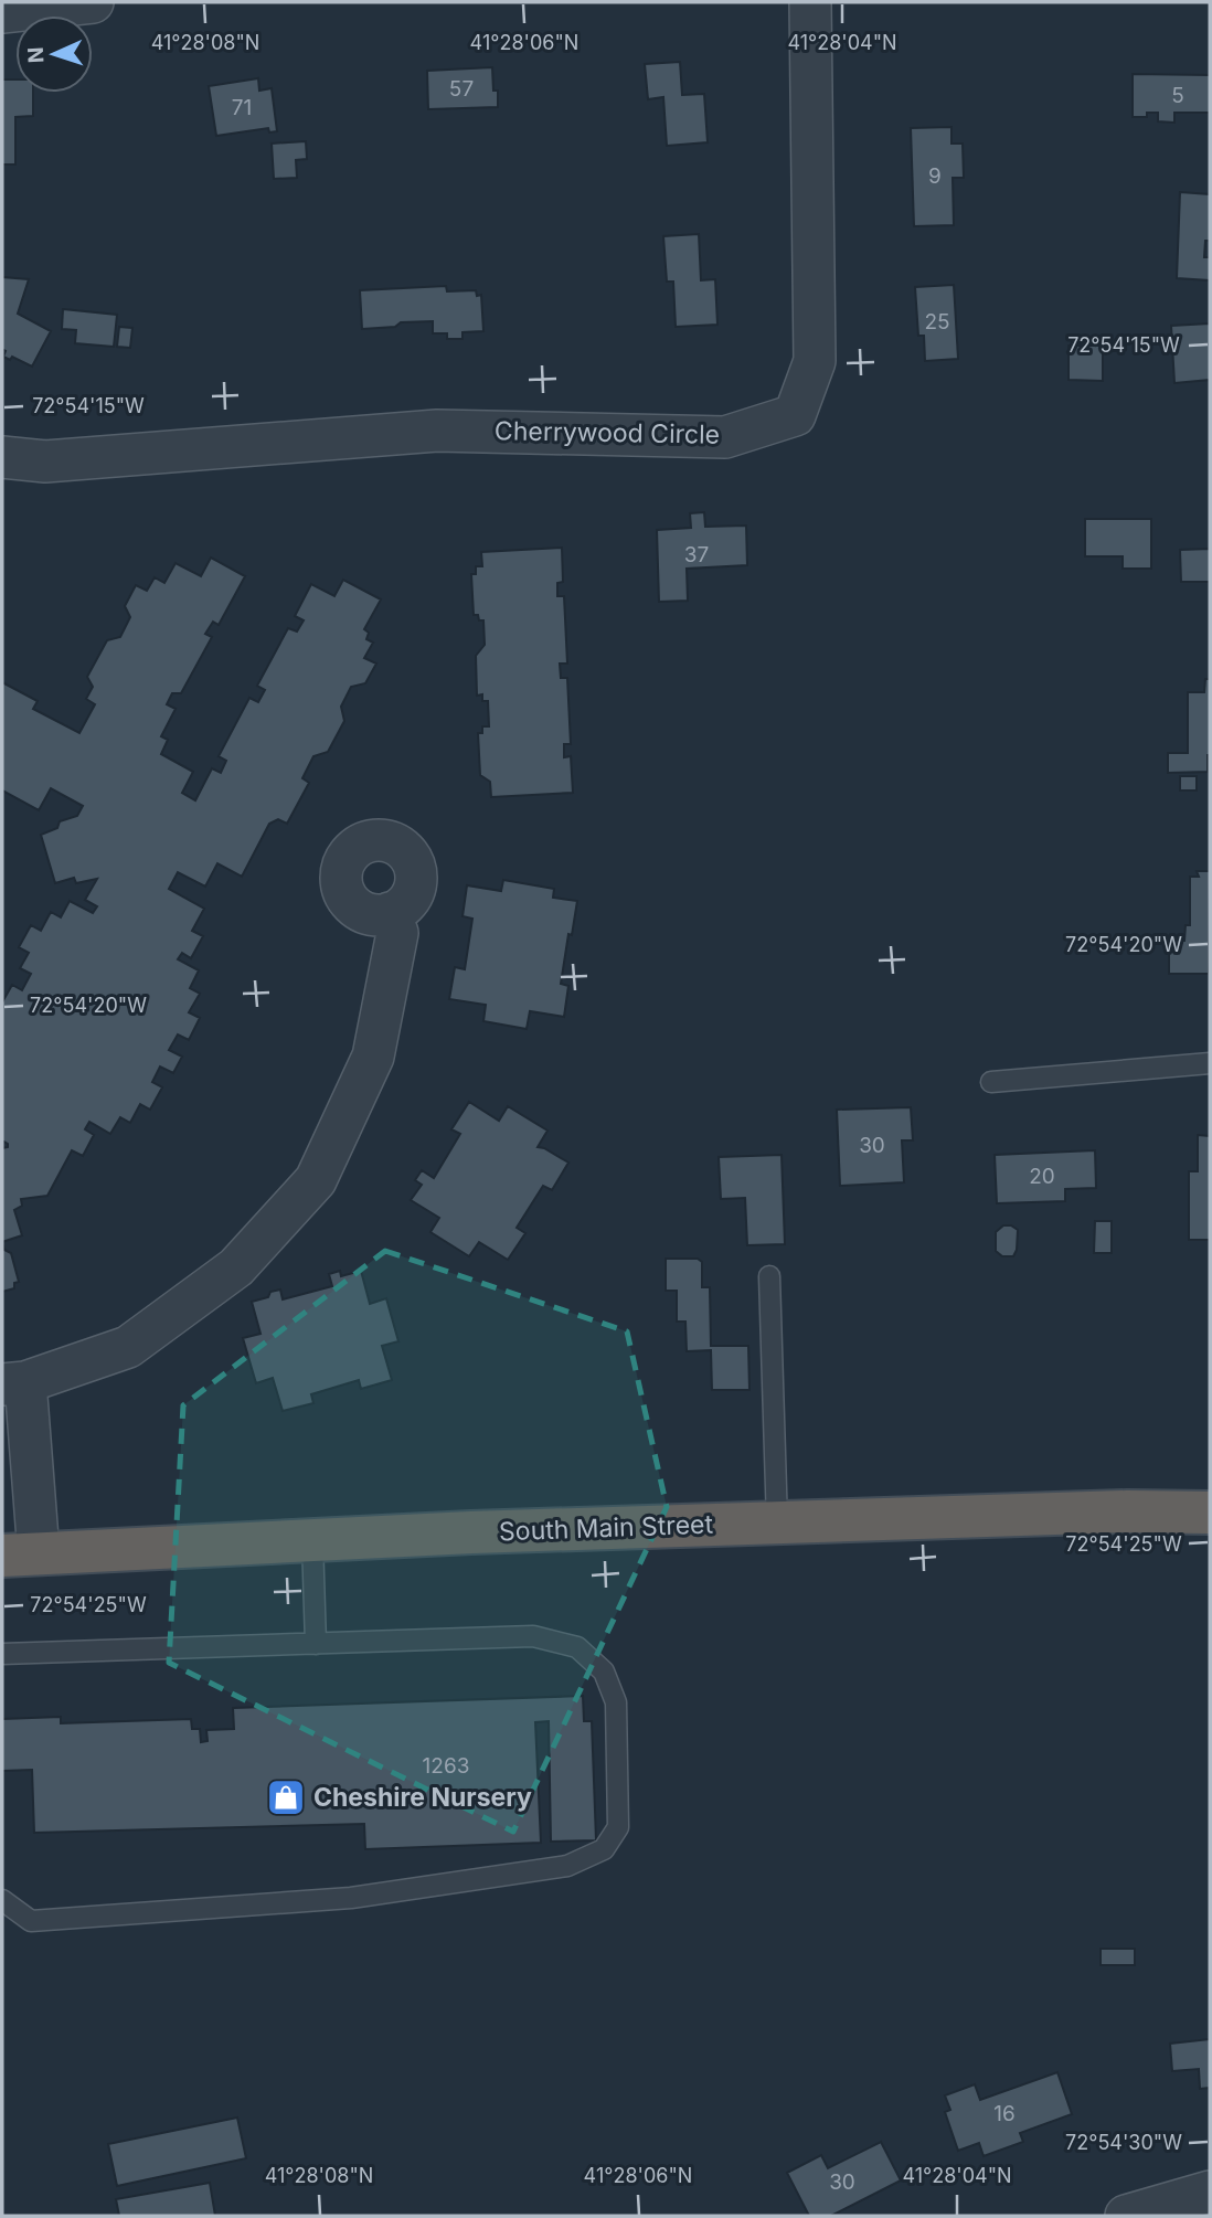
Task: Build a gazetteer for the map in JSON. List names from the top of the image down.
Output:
{
  "streets": {
    "highway": ["South Main Street"],
    "street": ["Cherrywood Circle"]
  },
  "places": {
    "shop": ["Cheshire Nursery"]
  },
  "house_numbers": [
    "57",
    "5",
    "71",
    "9",
    "25",
    "37",
    "30",
    "20",
    "1263",
    "16",
    "30"
  ],
  "north": "left",
  "coordinates": [
    "41°28'08\"N",
    "41°28'06\"N",
    "41°28'04\"N",
    "72°54'15\"W",
    "72°54'20\"W",
    "72°54'25\"W",
    "72°54'30\"W"
  ]
}
